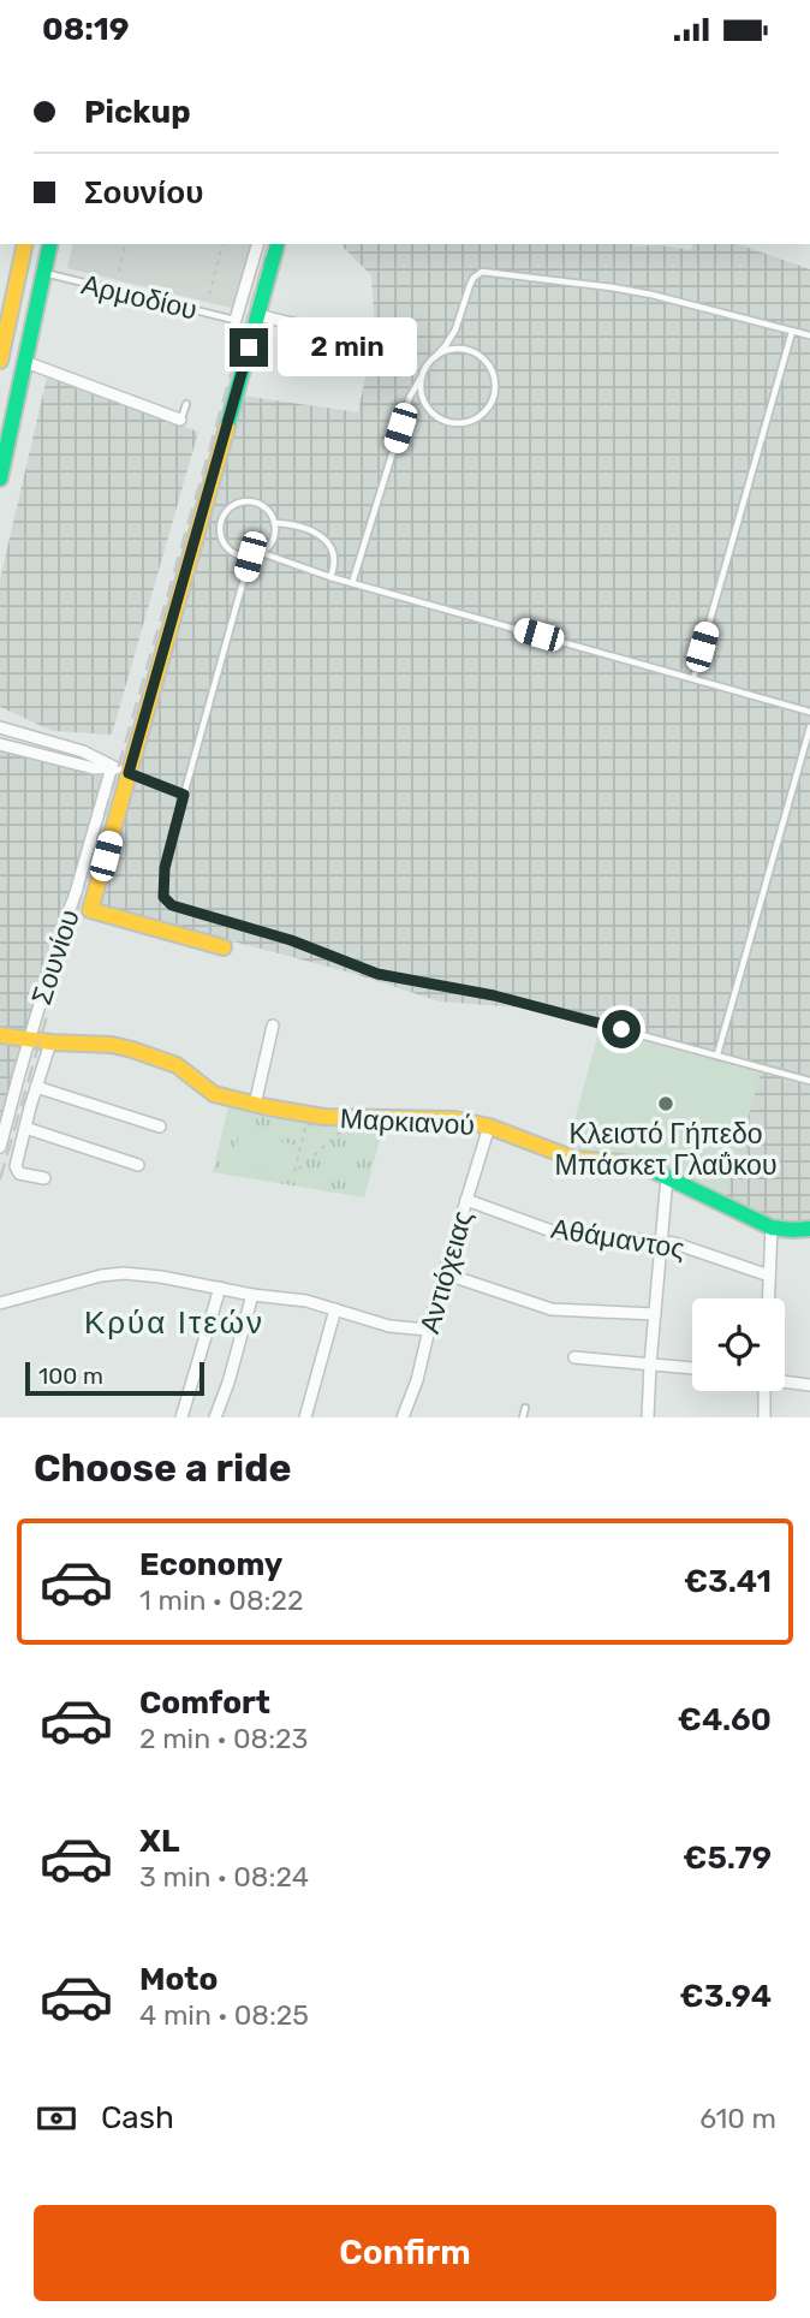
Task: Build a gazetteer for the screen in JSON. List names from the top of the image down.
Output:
{
  "streets": {
    "street": [
      "Σουνίου",
      "Μαρκιανού",
      "Αθάμαντος",
      "Αντιόχειας"
    ],
    "lane": ["Αρμοδίου"]
  },
  "crossings": [
    ["Σουνίου", "Μαρκιανού"],
    ["Μαρκιανού", "Αντιόχειας"],
    ["Αθάμαντος", "Αντιόχειας"]
  ],
  "districts": ["Κρύα Ιτεών"],
  "places": ["Κλειστό Γήπεδο Μπάσκετ Γλαΰκου"],
  "scale_bar": "100 m",
  "page": {
    "status": "08:19",
    "banner": ["Pickup", "Σουνίου"],
    "bubble": "2 min",
    "scale": "100 m",
    "heading": "Choose a ride",
    "list": [
      {
        "name": "Economy",
        "note": "1 min · 08:22",
        "value": "€3.41"
      },
      {
        "name": "Comfort",
        "note": "2 min · 08:23",
        "value": "€4.60"
      },
      {
        "name": "XL",
        "note": "3 min · 08:24",
        "value": "€5.79"
      },
      {
        "name": "Moto",
        "note": "4 min · 08:25",
        "value": "€3.94"
      }
    ],
    "pay": ["Cash", "610 m"],
    "buttons": "Confirm"
  }
}
